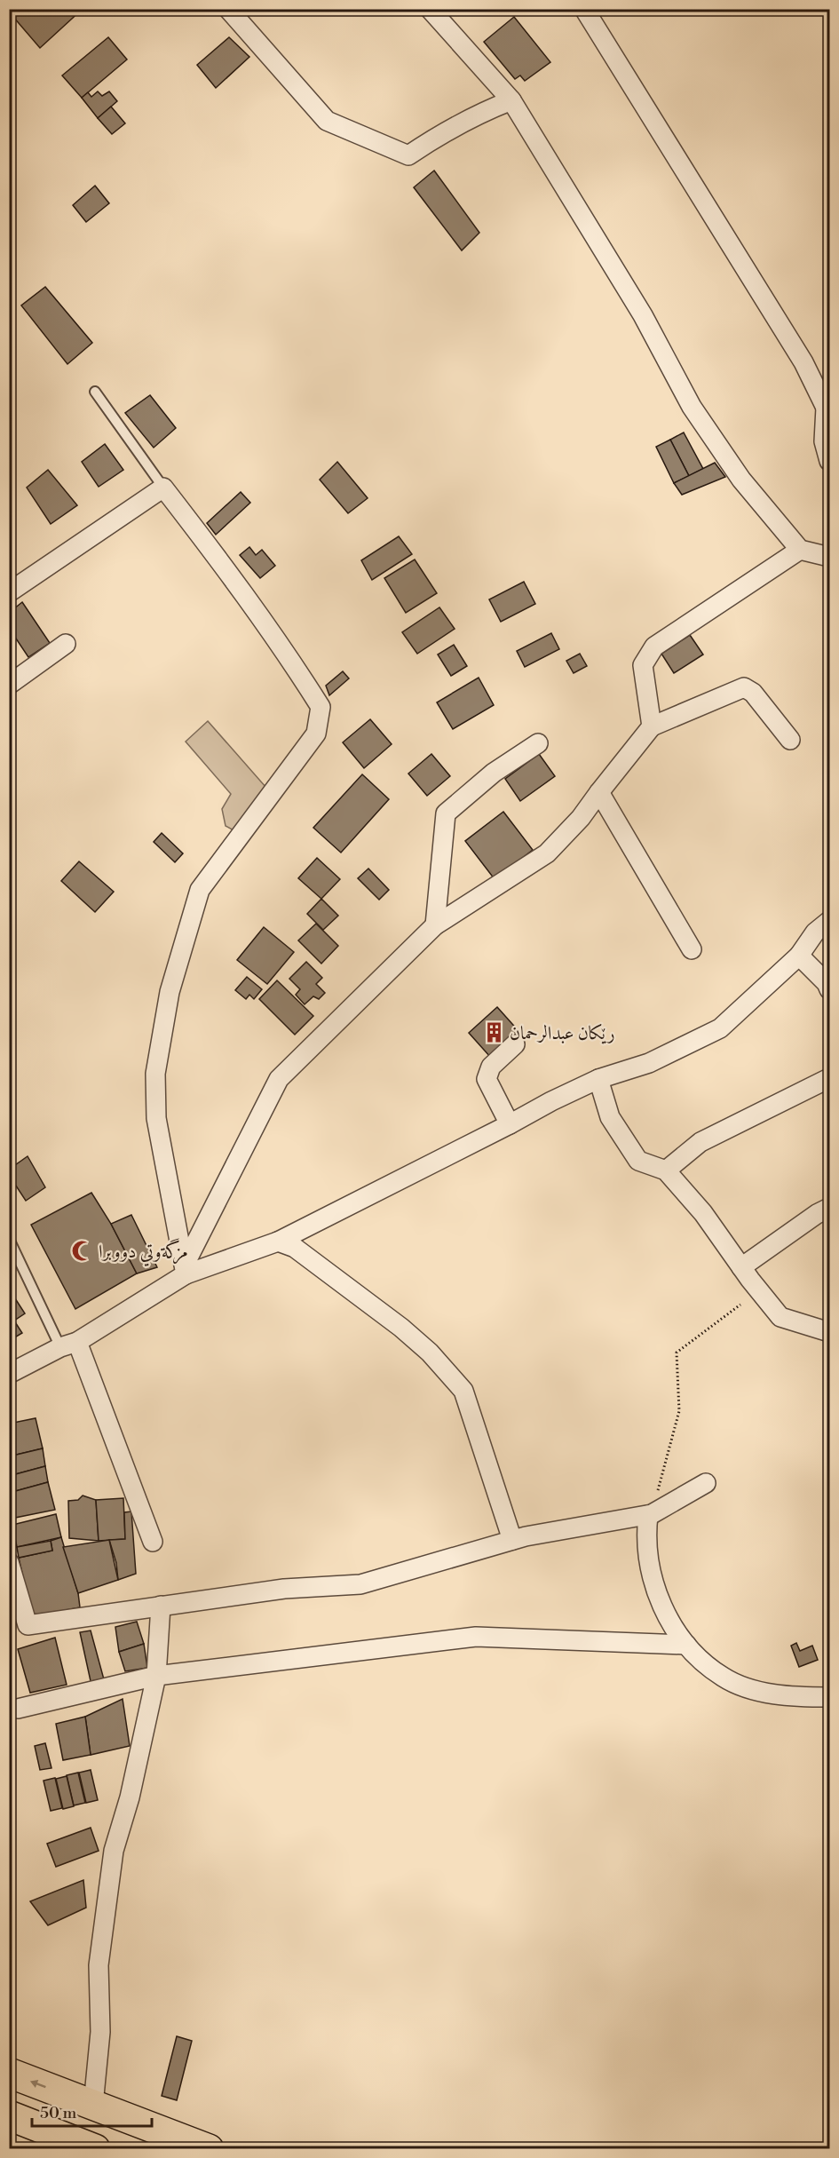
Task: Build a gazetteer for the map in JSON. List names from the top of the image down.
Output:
{
  "places": {
    "building": ["رێكان عبدالرحمان"],
    "mosque": ["مزگةوتي دووبرا"]
  },
  "scale_bar": "50 m"
}
